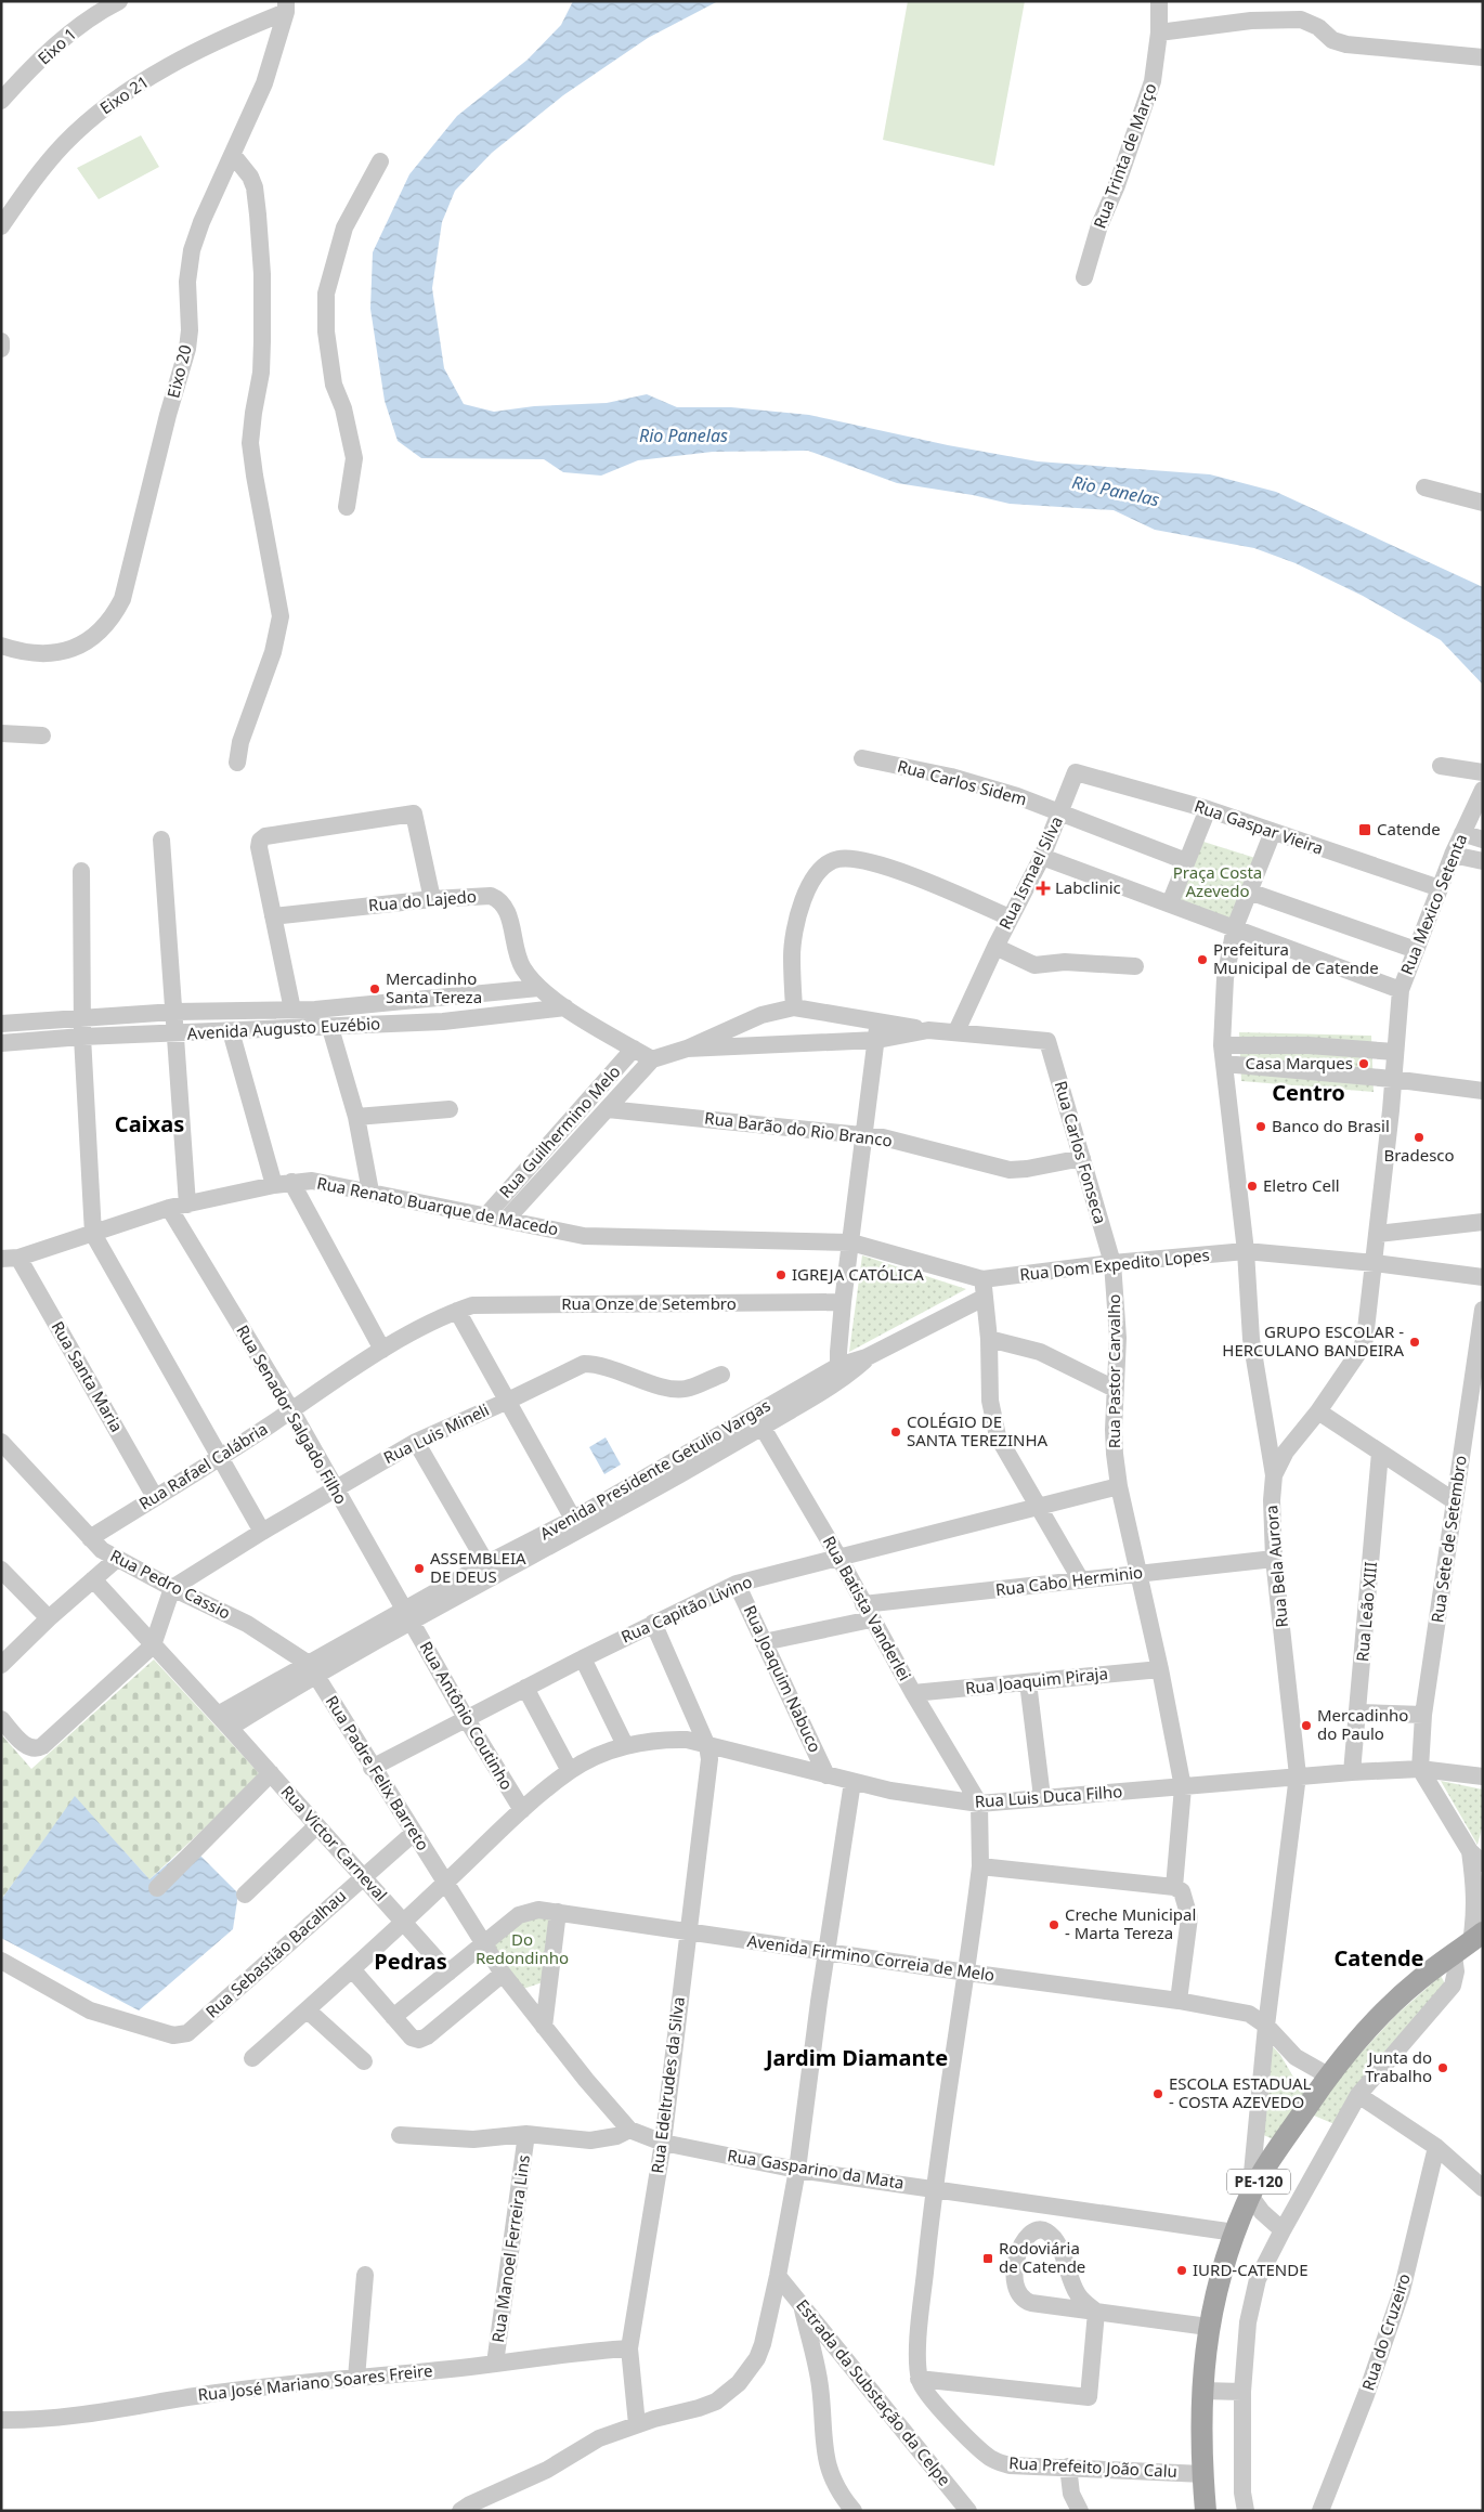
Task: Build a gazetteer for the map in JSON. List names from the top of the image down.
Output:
{
  "streets": {
    "main road": ["PE-120"],
    "street": [
      "Eixo 1",
      "Eixo 21",
      "Rua Trinta de Março",
      "Eixo 20",
      "Rua Carlos Sidem",
      "Rua Gaspar Vieira",
      "Rua Ismael Silva",
      "Rua do Lajedo",
      "Rua Mexico Setenta",
      "Avenida Augusto Euzébio",
      "Rua Barão do Rio Branco",
      "Rua Guilhermino Melo",
      "Rua Carlos Fonseca",
      "Rua Renato Buarque de Macedo",
      "Rua Dom Expedito Lopes",
      "Rua Onze de Setembro",
      "Rua Pastor Carvalho",
      "Rua Santa Maria",
      "Rua Senador Salgado Filho",
      "Rua Luis Mineli",
      "Rua Rafael Calábria",
      "Avenida Presidente Getulio Vargas",
      "Rua Sete de Setembro",
      "Rua Bela Aurora",
      "Rua Cabo Herminio",
      "Rua Pedro Cassio",
      "Rua Batista Vanderlei",
      "Rua Capitão Livino",
      "Rua Leão XIII",
      "Rua Joaquim Nabuco",
      "Rua Joaquim Piraja",
      "Rua Antônio Coutinho",
      "Rua Padre Felix Barreto",
      "Rua Luis Duca Filho",
      "Rua Victor Carneval",
      "Rua Sebastião Bacalhau",
      "Avenida Firmino Correia de Melo",
      "Rua Edeltrudes da Silva",
      "Rua Gasparino da Mata",
      "Rua Manoel Ferreira Lins",
      "Rua do Cruzeiro",
      "Rua José Mariano Soares Freire",
      "Estrada da Substação da Celpe",
      "Rua Prefeito João Calu"
    ]
  },
  "crossings": [
    ["Eixo 21", "Eixo 20"],
    ["Rua Carlos Sidem", "Rua Ismael Silva"],
    ["Rua Gaspar Vieira", "Rua Ismael Silva"],
    ["Rua Gaspar Vieira", "Rua Mexico Setenta"],
    ["Rua Ismael Silva", "Rua Carlos Fonseca"],
    ["Rua do Lajedo", "Avenida Augusto Euzébio"],
    ["Rua do Lajedo", "Rua Guilhermino Melo"],
    ["Rua Mexico Setenta", "Rua Bela Aurora"],
    ["Rua Barão do Rio Branco", "Rua Carlos Fonseca"],
    ["Rua Guilhermino Melo", "Rua Renato Buarque de Macedo"],
    ["Rua Carlos Fonseca", "Rua Dom Expedito Lopes"],
    ["Rua Carlos Fonseca", "Rua Pastor Carvalho"],
    ["Rua Renato Buarque de Macedo", "Rua Dom Expedito Lopes"],
    ["Rua Renato Buarque de Macedo", "Rua Santa Maria"],
    ["Rua Renato Buarque de Macedo", "Rua Senador Salgado Filho"],
    ["Rua Dom Expedito Lopes", "Rua Pastor Carvalho"],
    ["Rua Dom Expedito Lopes", "Rua Bela Aurora"],
    ["Rua Onze de Setembro", "Rua Rafael Calábria"],
    ["Rua Pastor Carvalho", "Rua Cabo Herminio"],
    ["Rua Pastor Carvalho", "Rua Capitão Livino"],
    ["Rua Pastor Carvalho", "Rua Joaquim Piraja"],
    ["Rua Pastor Carvalho", "Rua Luis Duca Filho"],
    ["Rua Santa Maria", "Rua Rafael Calábria"],
    ["Rua Senador Salgado Filho", "Rua Luis Mineli"],
    ["Rua Senador Salgado Filho", "Rua Rafael Calábria"],
    ["Rua Senador Salgado Filho", "Avenida Presidente Getulio Vargas"],
    ["Rua Senador Salgado Filho", "Rua Antônio Coutinho"],
    ["Rua Luis Mineli", "Rua Pedro Cassio"],
    ["Rua Rafael Calábria", "Rua Pedro Cassio"],
    ["Avenida Presidente Getulio Vargas", "Rua Pedro Cassio"],
    ["Avenida Presidente Getulio Vargas", "Rua Batista Vanderlei"],
    ["Avenida Presidente Getulio Vargas", "Rua Antônio Coutinho"],
    ["Avenida Presidente Getulio Vargas", "Rua Padre Felix Barreto"],
    ["Avenida Presidente Getulio Vargas", "Rua Victor Carneval"],
    ["Rua Sete de Setembro", "Rua Luis Duca Filho"],
    ["Rua Bela Aurora", "Rua Cabo Herminio"],
    ["Rua Bela Aurora", "Rua Luis Duca Filho"],
    ["Rua Bela Aurora", "Avenida Firmino Correia de Melo"],
    ["Rua Bela Aurora", "PE-120"],
    ["Rua Cabo Herminio", "Rua Batista Vanderlei"],
    ["Rua Cabo Herminio", "Rua Joaquim Nabuco"],
    ["Rua Pedro Cassio", "Rua Padre Felix Barreto"],
    ["Rua Batista Vanderlei", "Rua Capitão Livino"],
    ["Rua Batista Vanderlei", "Rua Joaquim Piraja"],
    ["Rua Batista Vanderlei", "Rua Luis Duca Filho"],
    ["Rua Capitão Livino", "Rua Joaquim Nabuco"],
    ["Rua Capitão Livino", "Rua Antônio Coutinho"],
    ["Rua Capitão Livino", "Rua Padre Felix Barreto"],
    ["Rua Leão XIII", "Rua Luis Duca Filho"],
    ["Rua Joaquim Nabuco", "Rua Luis Duca Filho"],
    ["Rua Antônio Coutinho", "Rua Luis Duca Filho"],
    ["Rua Padre Felix Barreto", "Rua Luis Duca Filho"],
    ["Rua Padre Felix Barreto", "Rua Sebastião Bacalhau"],
    ["Rua Padre Felix Barreto", "Avenida Firmino Correia de Melo"],
    ["Rua Padre Felix Barreto", "Rua Gasparino da Mata"],
    ["Rua Luis Duca Filho", "Rua Victor Carneval"],
    ["Rua Luis Duca Filho", "Rua Edeltrudes da Silva"],
    ["Rua Victor Carneval", "Rua Sebastião Bacalhau"],
    ["Rua Victor Carneval", "Avenida Firmino Correia de Melo"],
    ["Avenida Firmino Correia de Melo", "Rua Edeltrudes da Silva"],
    ["Rua Edeltrudes da Silva", "Rua Gasparino da Mata"],
    ["Rua Edeltrudes da Silva", "Rua José Mariano Soares Freire"],
    ["Rua Gasparino da Mata", "PE-120"],
    ["PE-120", "Rua Prefeito João Calu"],
    ["Rua Manoel Ferreira Lins", "Rua José Mariano Soares Freire"]
  ],
  "districts": [
    "Centro",
    "Caixas",
    "Catende",
    "Pedras",
    "Jardim Diamante"
  ],
  "water": ["Rio Panelas"],
  "parks": ["Praça Costa Azevedo", "Do Redondinho"],
  "places": {
    "transit": ["Catende", "Rodoviária de Catende"],
    "health": ["Labclinic"],
    "other": [
      "Prefeitura Municipal de Catende",
      "Mercadinho Santa Tereza",
      "Casa Marques",
      "Banco do Brasil",
      "Bradesco",
      "Eletro Cell",
      "IGREJA CATÓLICA",
      "GRUPO ESCOLAR - HERCULANO BANDEIRA",
      "COLÉGIO DE SANTA TEREZINHA",
      "ASSEMBLEIA DE DEUS",
      "Mercadinho do Paulo",
      "Creche Municipal - Marta Tereza",
      "Junta do Trabalho",
      "ESCOLA ESTADUAL - COSTA AZEVEDO",
      "IURD-CATENDE"
    ]
  }
}
